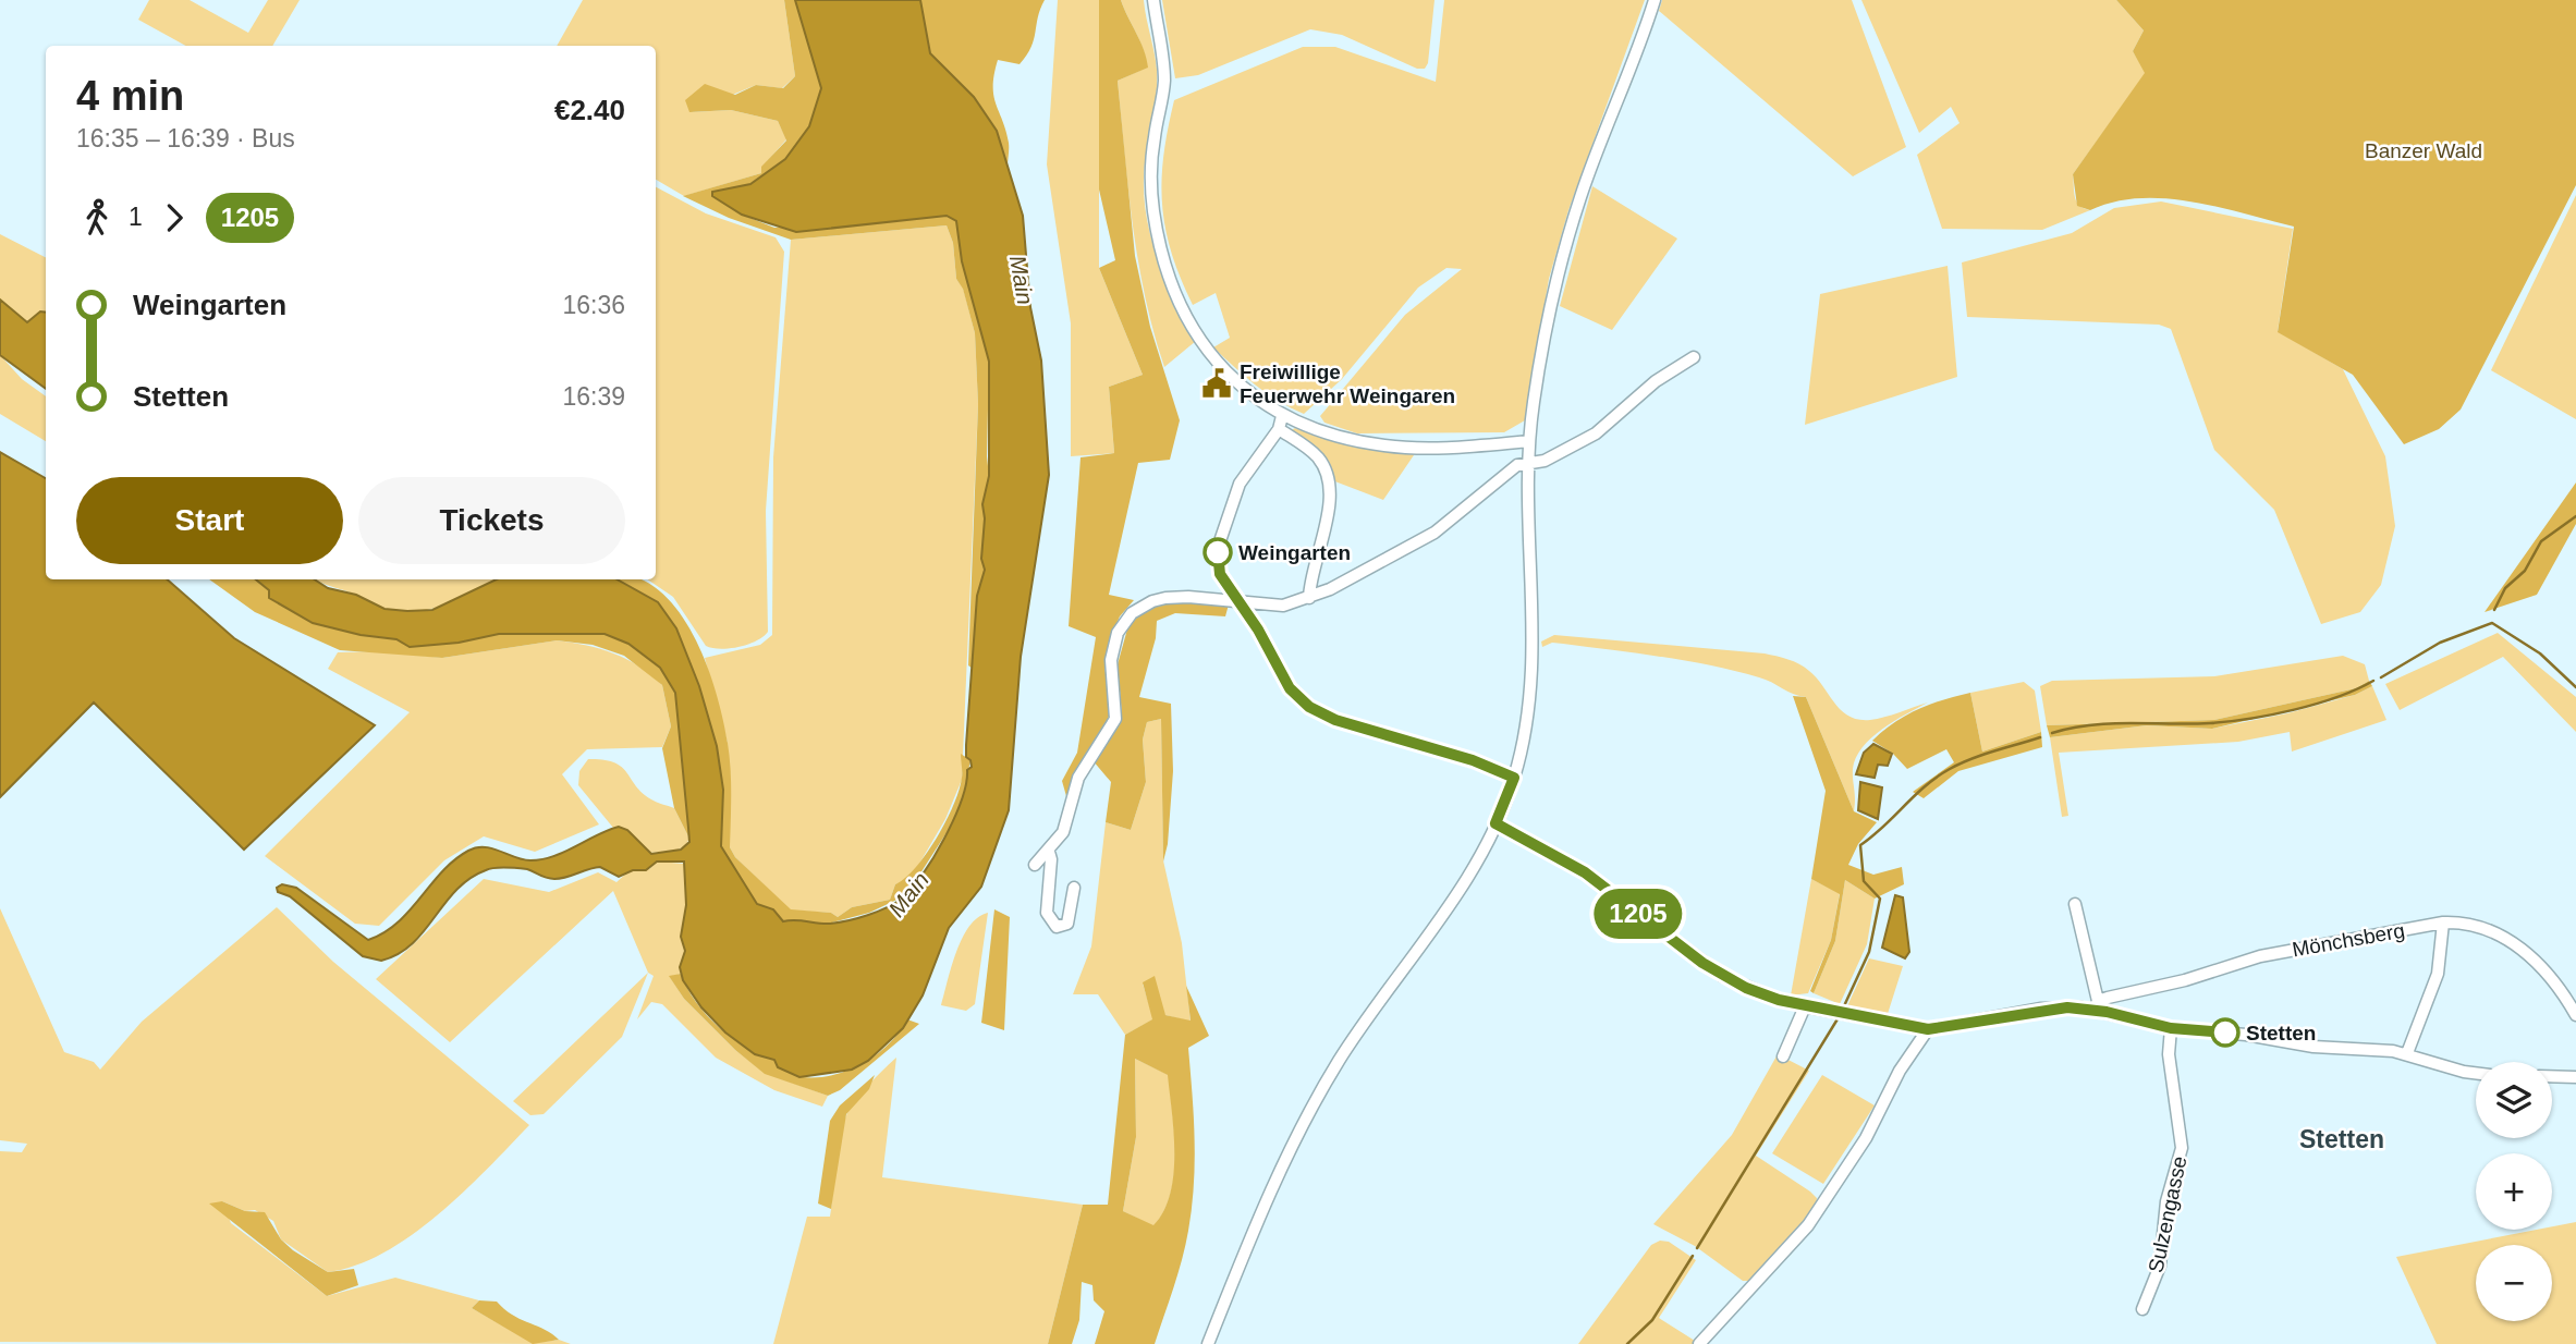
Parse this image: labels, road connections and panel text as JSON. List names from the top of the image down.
{
  "streets": {
    "street": ["Mönchsberg", "Sulzengasse"]
  },
  "districts": ["Stetten"],
  "water": ["Main"],
  "parks": ["Banzer Wald"],
  "places": {
    "public building": ["Freiwillige Feuerwehr Weingaren"],
    "other": ["Weingarten", "Stetten"]
  },
  "lines": ["bus line 1205"],
  "page": {
    "on_map": "1205",
    "heading": ["4 min", "16:35 – 16:39 · Bus", "€2.40"],
    "legs": ["1", "1205"],
    "list": [
      {
        "name": "Weingarten",
        "value": "16:36"
      },
      {
        "name": "Stetten",
        "value": "16:39"
      }
    ],
    "buttons": ["Start", "Tickets"],
    "map_buttons": ["+", "−"]
  }
}
